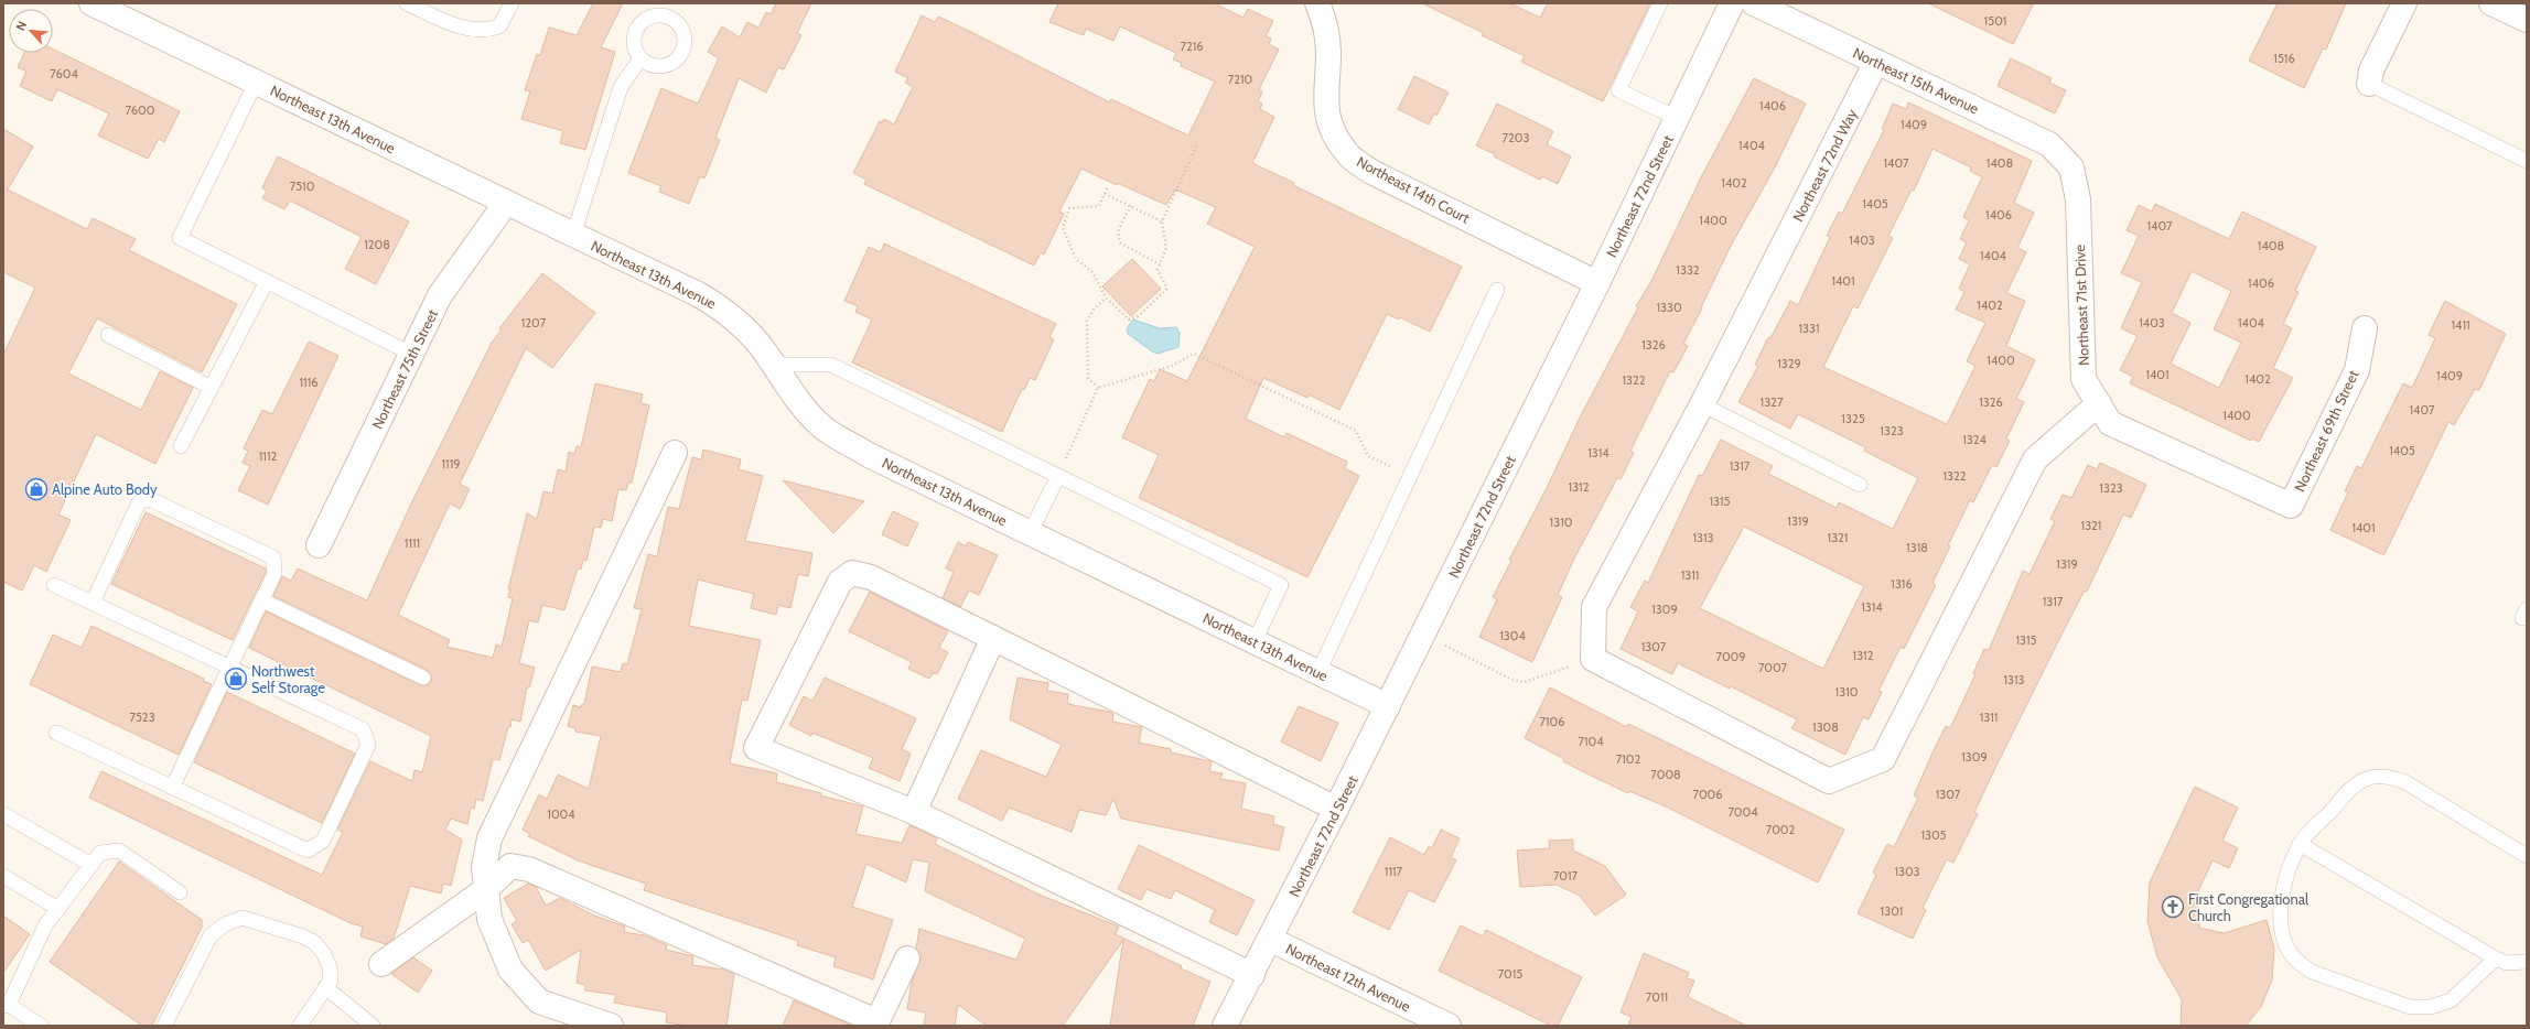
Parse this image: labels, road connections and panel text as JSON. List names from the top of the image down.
{
  "streets": {
    "street": [
      "Northeast 15th Avenue",
      "Northeast 13th Avenue",
      "Northeast 72nd Way",
      "Northeast 14th Court",
      "Northeast 72nd Street",
      "Northeast 71st Drive",
      "Northeast 75th Street",
      "Northeast 69th Street",
      "Northeast 12th Avenue"
    ]
  },
  "crossings": [
    ["Northeast 15th Avenue", "Northeast 72nd Way"],
    ["Northeast 15th Avenue", "Northeast 71st Drive"],
    ["Northeast 13th Avenue", "Northeast 72nd Street"],
    ["Northeast 13th Avenue", "Northeast 75th Street"],
    ["Northeast 14th Court", "Northeast 72nd Street"],
    ["Northeast 72nd Street", "Northeast 12th Avenue"],
    ["Northeast 71st Drive", "Northeast 69th Street"]
  ],
  "places": {
    "shop": ["Alpine Auto Body", "Northwest Self Storage"],
    "church": ["First Congregational Church"]
  },
  "house_numbers": [
    "1501",
    "7216",
    "1516",
    "7604",
    "7210",
    "1406",
    "7600",
    "1409",
    "7203",
    "1404",
    "1407",
    "1408",
    "1402",
    "7510",
    "1405",
    "1406",
    "1400",
    "1407",
    "1403",
    "1208",
    "1408",
    "1404",
    "1332",
    "1401",
    "1406",
    "1402",
    "1330",
    "1207",
    "1403",
    "1404",
    "1411",
    "1331",
    "1326",
    "1400",
    "1329",
    "1401",
    "1409",
    "1402",
    "1322",
    "1116",
    "1327",
    "1326",
    "1407",
    "1400",
    "1325",
    "1323",
    "1324",
    "1405",
    "1314",
    "1112",
    "1119",
    "1317",
    "1322",
    "1312",
    "1323",
    "1315",
    "1319",
    "1310",
    "1321",
    "1401",
    "1313",
    "1321",
    "1111",
    "1318",
    "1319",
    "1311",
    "1316",
    "1317",
    "1314",
    "1309",
    "1304",
    "1315",
    "1307",
    "1312",
    "7009",
    "7007",
    "1313",
    "1310",
    "7523",
    "1311",
    "7106",
    "1308",
    "7104",
    "1309",
    "7102",
    "7008",
    "7006",
    "1307",
    "7004",
    "1004",
    "7002",
    "1305",
    "1117",
    "1303",
    "7017",
    "1301",
    "7015",
    "7011"
  ],
  "north": "top left"
}
